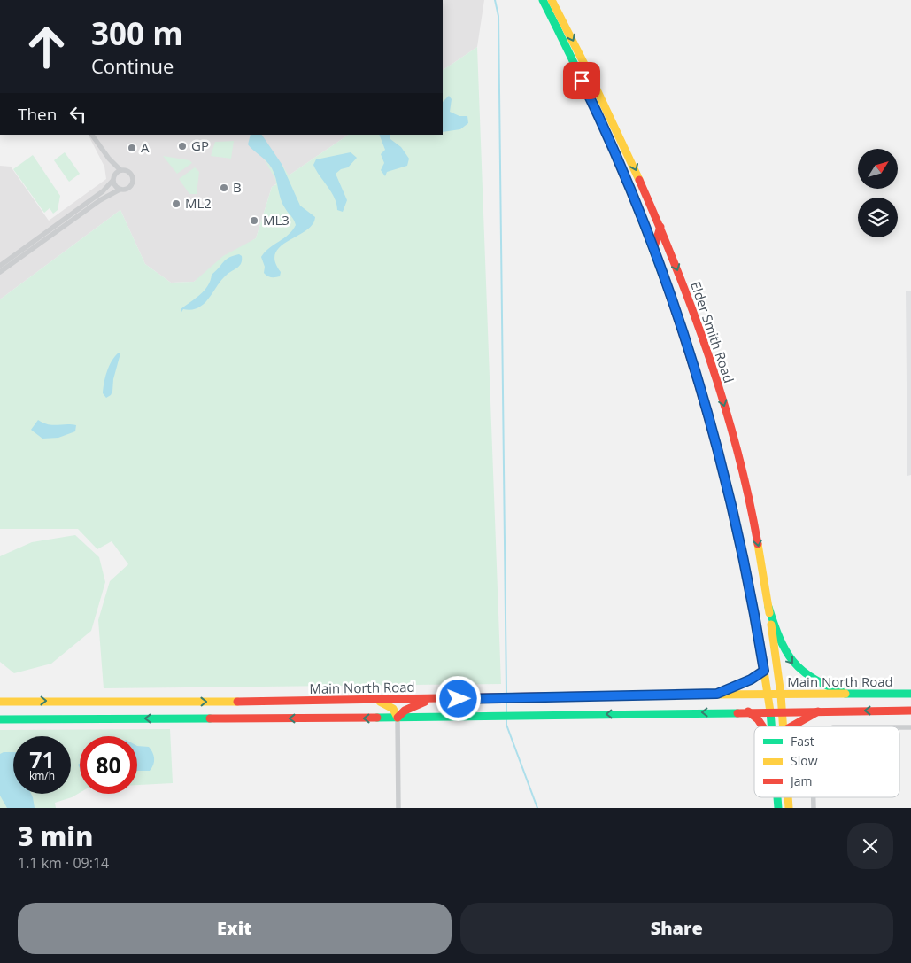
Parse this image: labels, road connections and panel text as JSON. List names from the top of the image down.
{
  "streets": {
    "main road": ["Elder Smith Road", "Main North Road"]
  },
  "crossings": [
    ["Elder Smith Road", "Main North Road"]
  ],
  "places": [
    "GP",
    "A",
    "B",
    "ML2",
    "ML3"
  ],
  "legend": ["Fast", "Slow", "Jam"],
  "north": "top right",
  "page": {
    "turn": ["300 m", "Continue"],
    "then": "Then",
    "speed": "71 km/h",
    "limit": "80",
    "heading": ["3 min", "1.1 km · 09:14"],
    "buttons": ["Exit", "Share"]
  }
}
